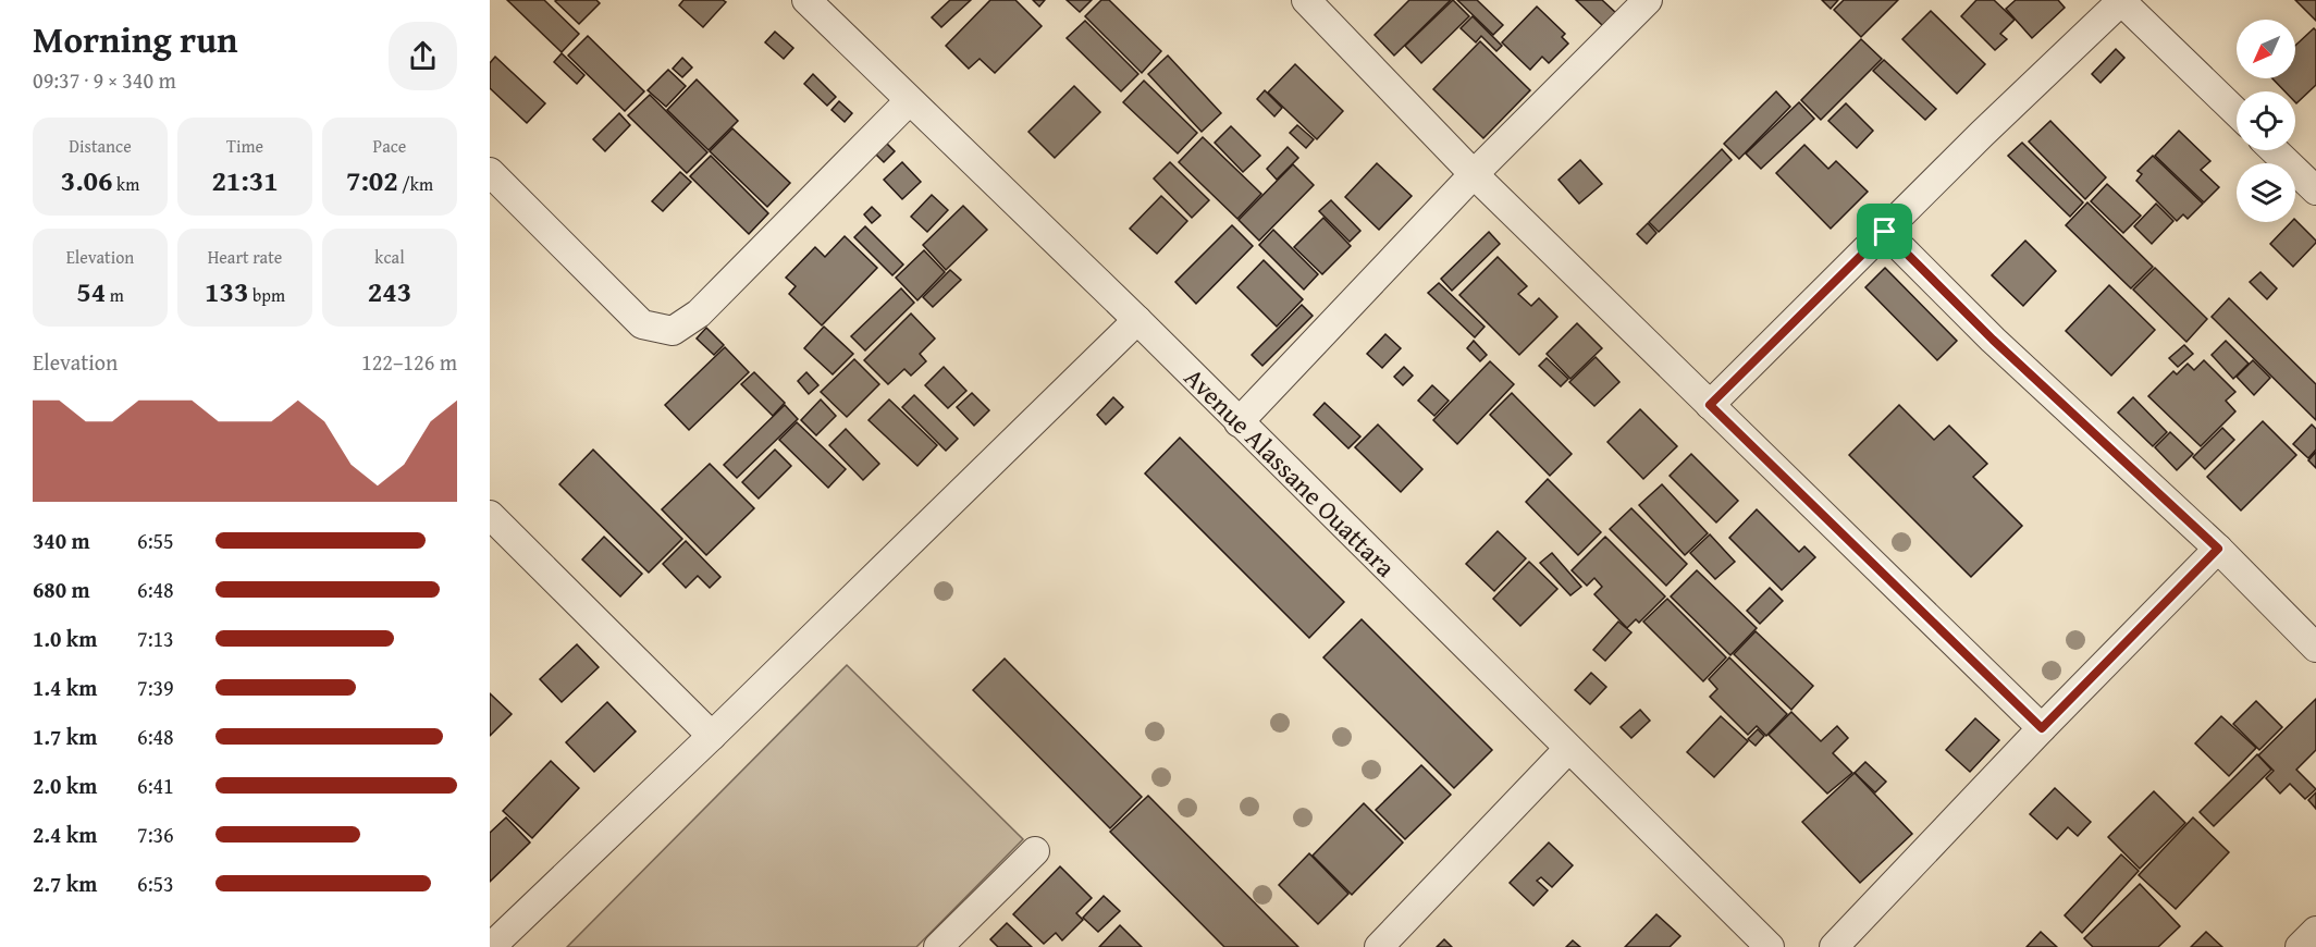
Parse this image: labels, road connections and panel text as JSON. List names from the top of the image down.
{
  "streets": {
    "street": ["Avenue Alassane Ouattara"]
  },
  "north": "bottom left",
  "page": {
    "heading": ["Morning run", "09:37 · 9 × 340 m"],
    "stats": [
      ["Distance", "3.06 km"],
      ["Time", "21:31"],
      ["Pace", "7:02 /km"],
      ["Elevation", "54 m"],
      ["Heart rate", "133 bpm"],
      ["kcal", "243"]
    ],
    "chart": ["Elevation", "122–126 m"],
    "list": [
      {
        "name": "340 m",
        "note": "6:55"
      },
      {
        "name": "680 m",
        "note": "6:48"
      },
      {
        "name": "1.0 km",
        "note": "7:13"
      },
      {
        "name": "1.4 km",
        "note": "7:39"
      },
      {
        "name": "1.7 km",
        "note": "6:48"
      },
      {
        "name": "2.0 km",
        "note": "6:41"
      },
      {
        "name": "2.4 km",
        "note": "7:36"
      },
      {
        "name": "2.7 km",
        "note": "6:53"
      }
    ]
  }
}
